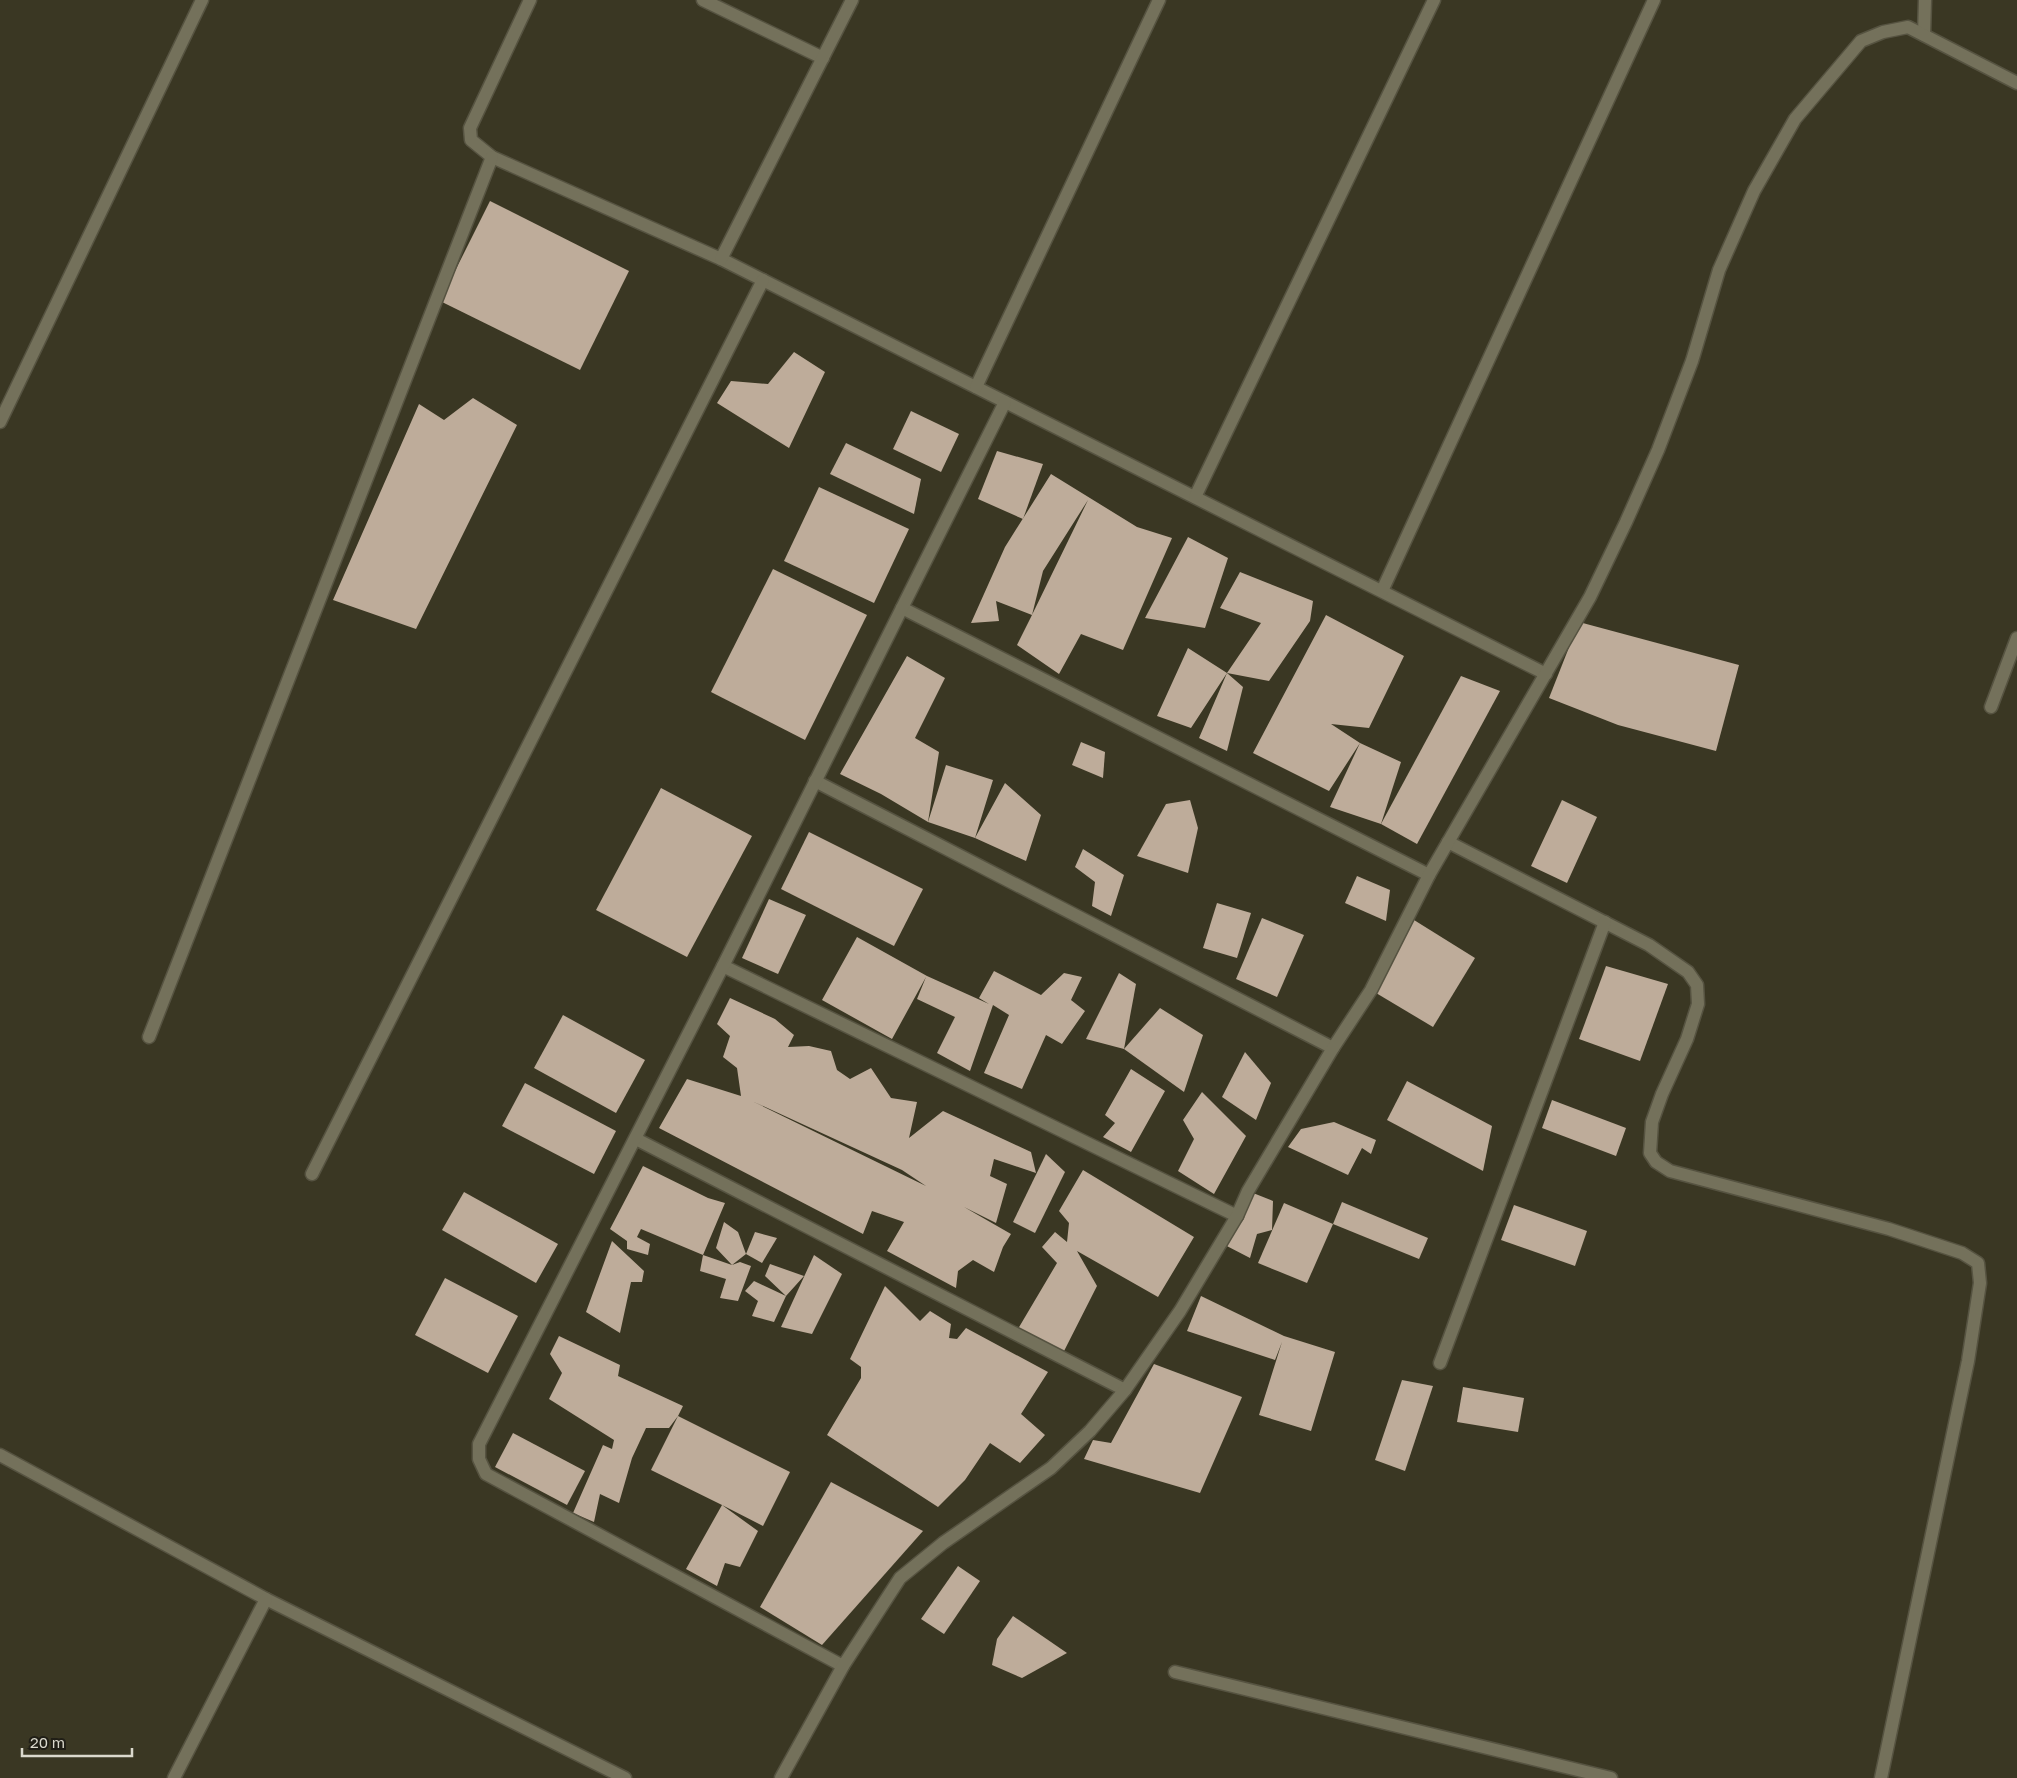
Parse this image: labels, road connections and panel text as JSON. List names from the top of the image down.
{
  "scale_bar": "20 m"
}
